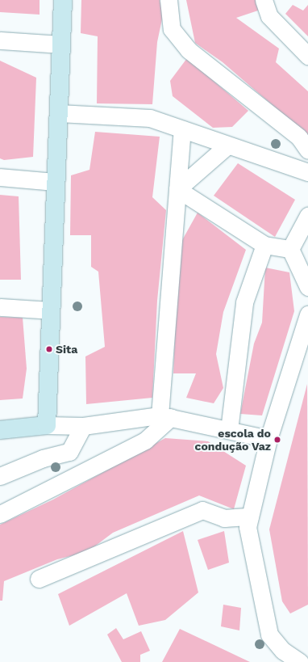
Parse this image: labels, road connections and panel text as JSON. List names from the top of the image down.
{
  "places": ["Sita", "escola do condução Vaz"]
}
